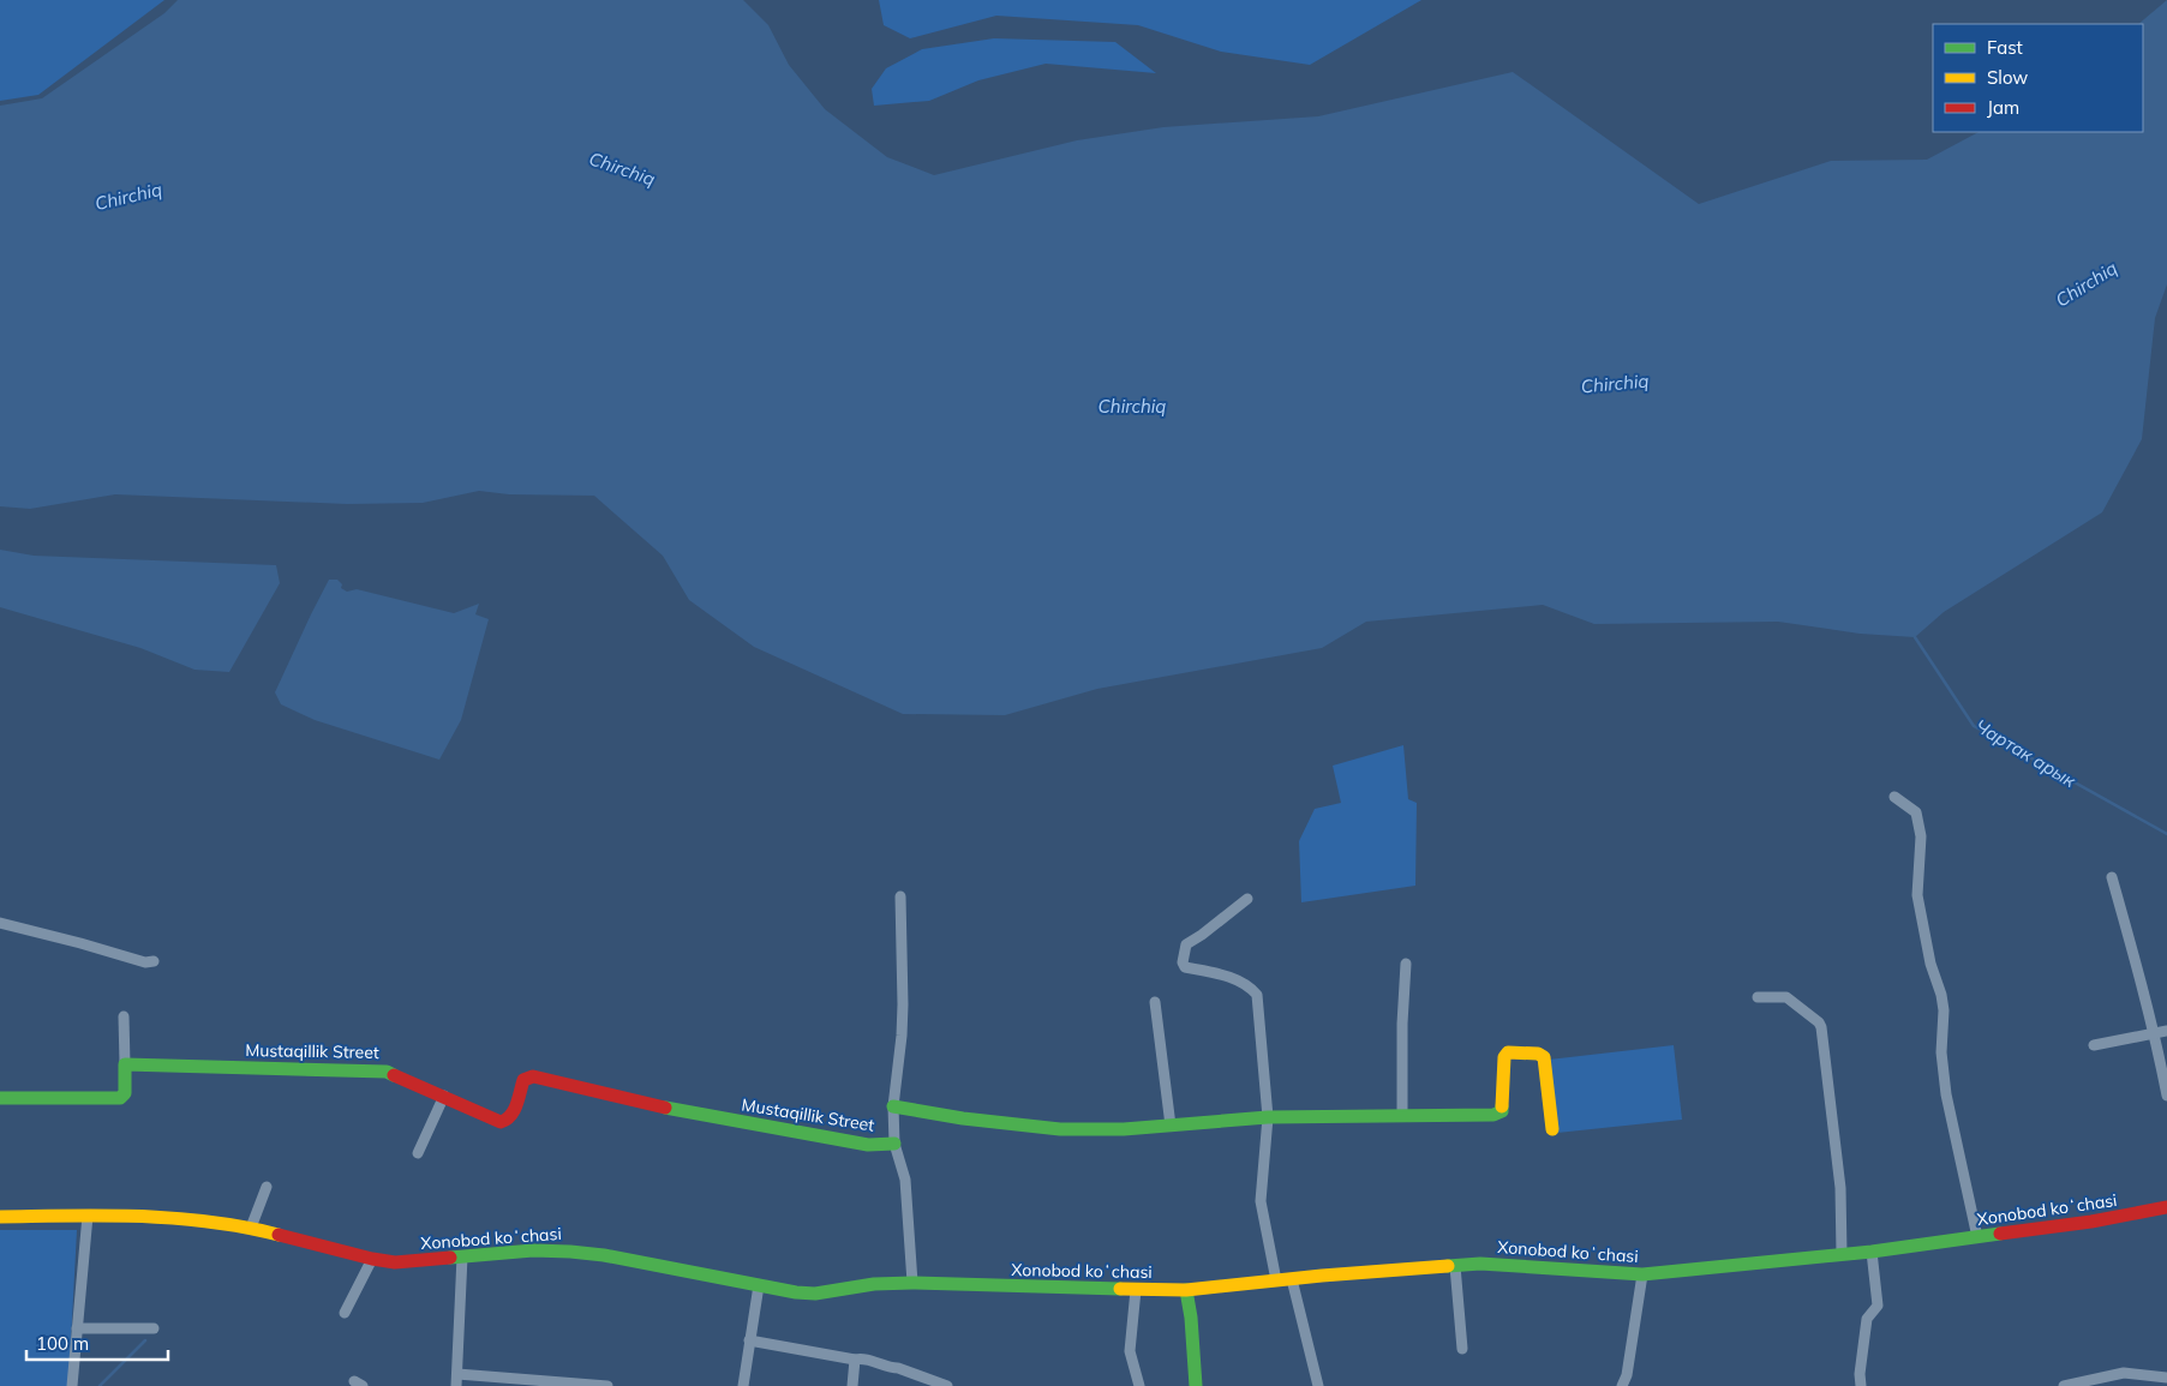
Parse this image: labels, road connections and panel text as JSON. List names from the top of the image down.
{
  "streets": {
    "main road": ["Mustaqillik Street", "Xonobod koʻchasi"]
  },
  "water": ["Chirchiq", "Чартак арык"],
  "legend": ["Fast", "Slow", "Jam"],
  "scale_bar": "100 m"
}
